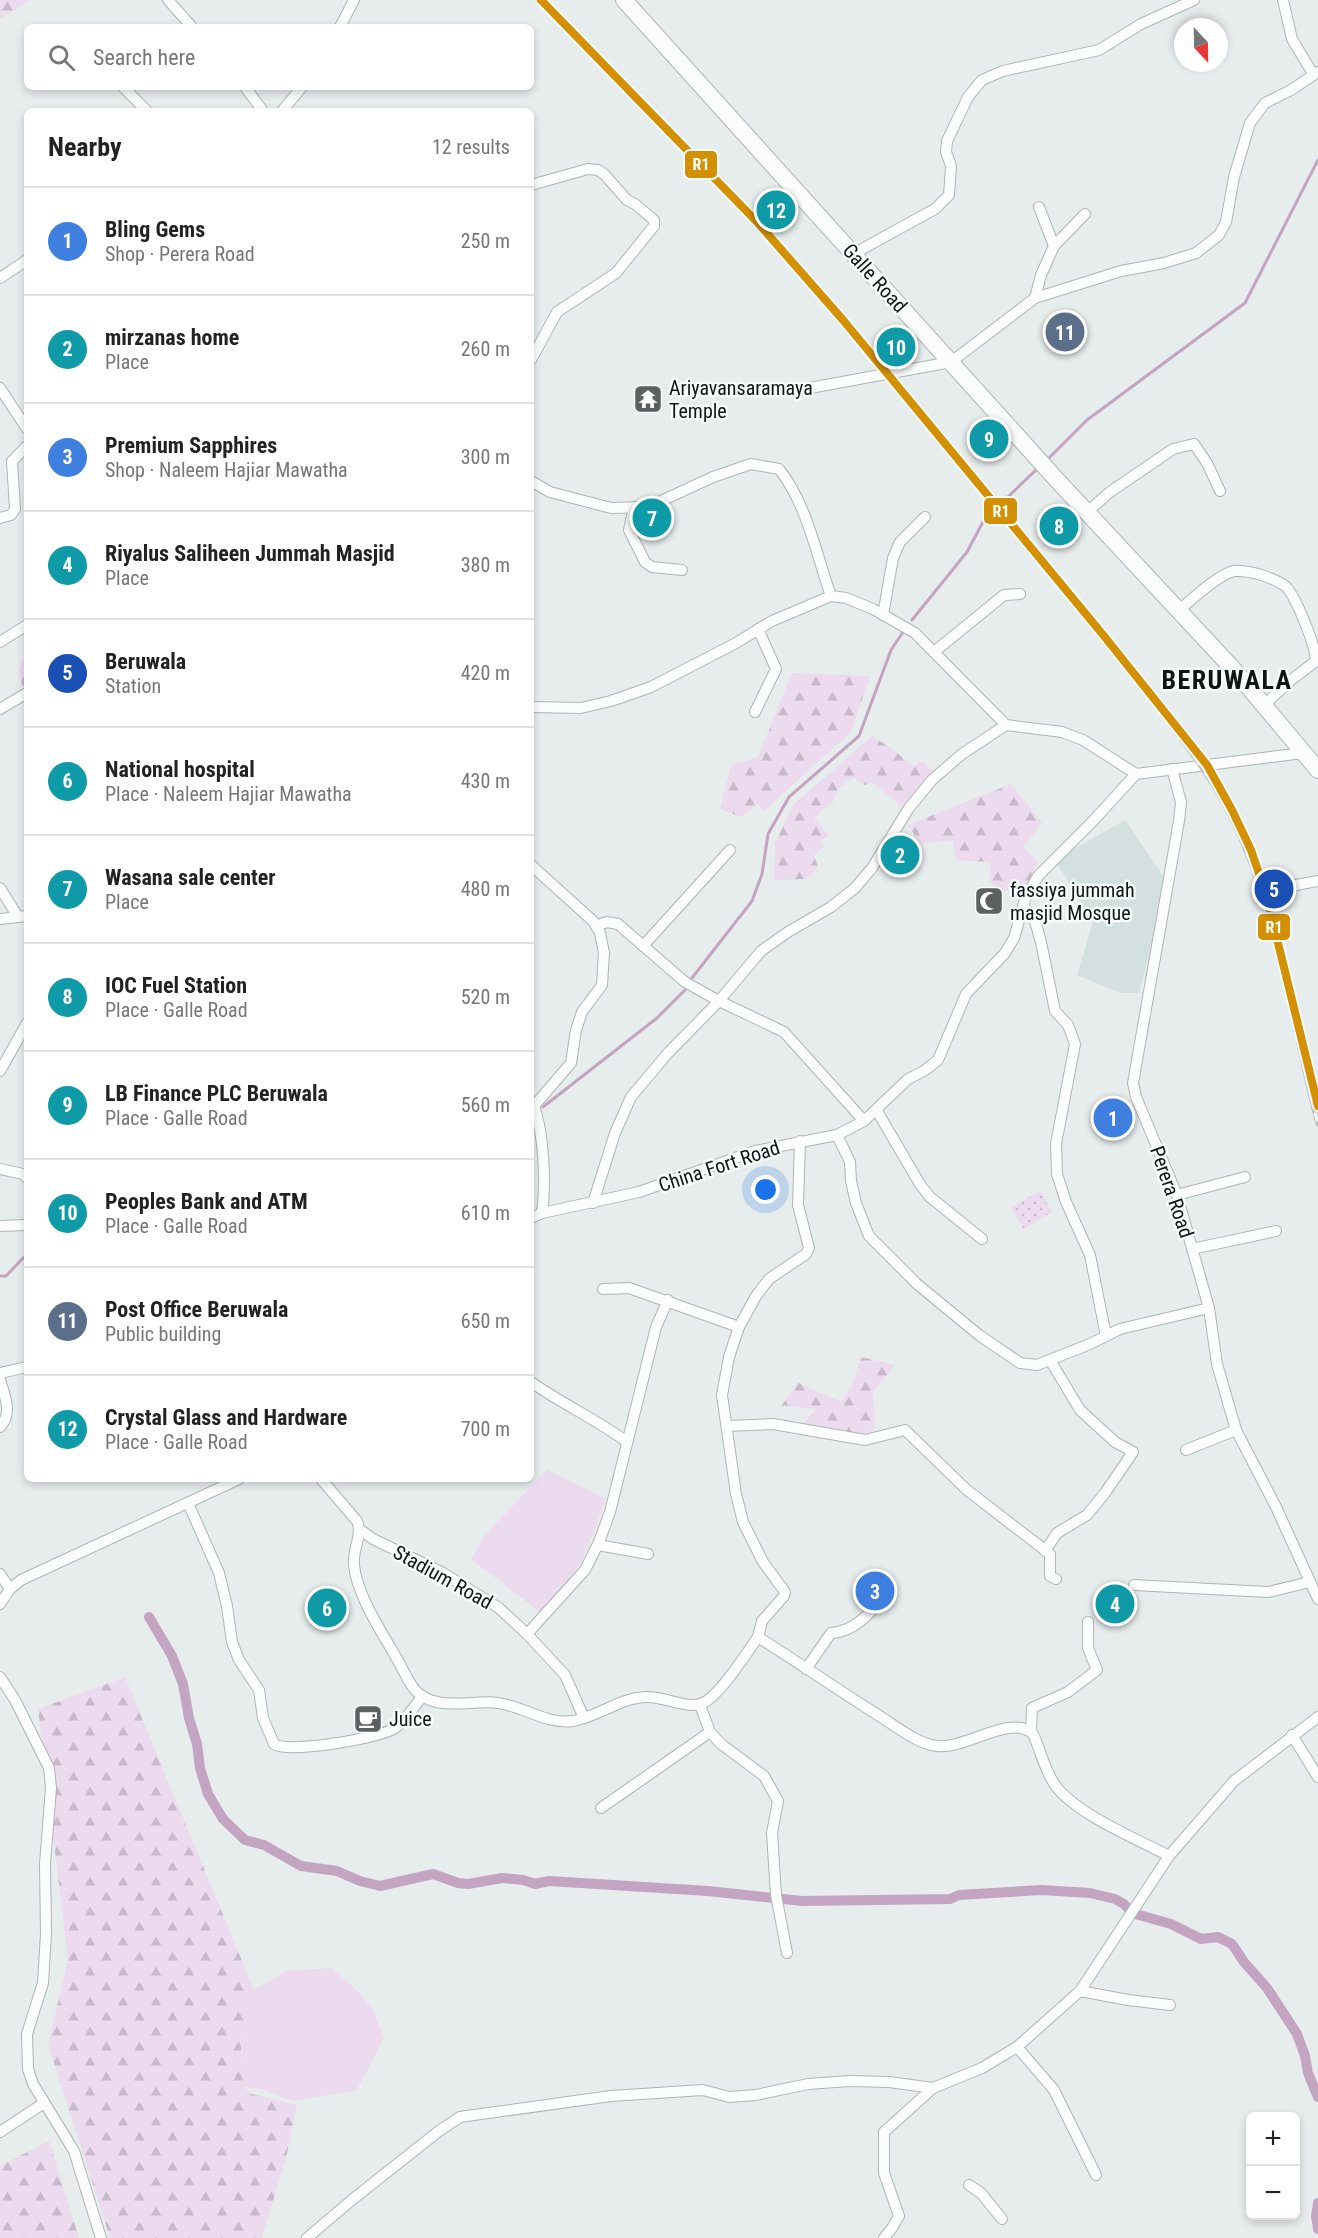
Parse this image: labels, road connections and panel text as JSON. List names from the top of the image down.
{
  "streets": {
    "highway": ["Galle Road"],
    "street": ["China Fort Road", "Perera Road", "Stadium Road"]
  },
  "districts": ["BERUWALA"],
  "places": {
    "temple": ["Ariyavansaramaya Temple"],
    "mosque": ["fassiya jummah masjid Mosque"],
    "cafe": ["Juice"]
  },
  "lines": ["transit line R1"],
  "north": "bottom",
  "page": {
    "search": "Search here",
    "heading": ["Nearby", "12 results"],
    "list": [
      {
        "mark": "1",
        "name": "Bling Gems",
        "note": "Shop · Perera Road",
        "value": "250 m"
      },
      {
        "mark": "2",
        "name": "mirzanas home",
        "note": "Place",
        "value": "260 m"
      },
      {
        "mark": "3",
        "name": "Premium Sapphires",
        "note": "Shop · Naleem Hajiar Mawatha",
        "value": "300 m"
      },
      {
        "mark": "4",
        "name": "Riyalus Saliheen Jummah Masjid",
        "note": "Place",
        "value": "380 m"
      },
      {
        "mark": "5",
        "name": "Beruwala",
        "note": "Station",
        "value": "420 m"
      },
      {
        "mark": "6",
        "name": "National hospital",
        "note": "Place · Naleem Hajiar Mawatha",
        "value": "430 m"
      },
      {
        "mark": "7",
        "name": "Wasana sale center",
        "note": "Place",
        "value": "480 m"
      },
      {
        "mark": "8",
        "name": "IOC Fuel Station",
        "note": "Place · Galle Road",
        "value": "520 m"
      },
      {
        "mark": "9",
        "name": "LB Finance PLC Beruwala",
        "note": "Place · Galle Road",
        "value": "560 m"
      },
      {
        "mark": "10",
        "name": "Peoples Bank and ATM",
        "note": "Place · Galle Road",
        "value": "610 m"
      },
      {
        "mark": "11",
        "name": "Post Office Beruwala",
        "note": "Public building",
        "value": "650 m"
      },
      {
        "mark": "12",
        "name": "Crystal Glass and Hardware",
        "note": "Place · Galle Road",
        "value": "700 m"
      }
    ],
    "pins": [
      "12",
      "11",
      "10",
      "9",
      "7",
      "8",
      "2",
      "5",
      "1",
      "3",
      "4",
      "6"
    ],
    "map_buttons": ["+", "−"]
  }
}
